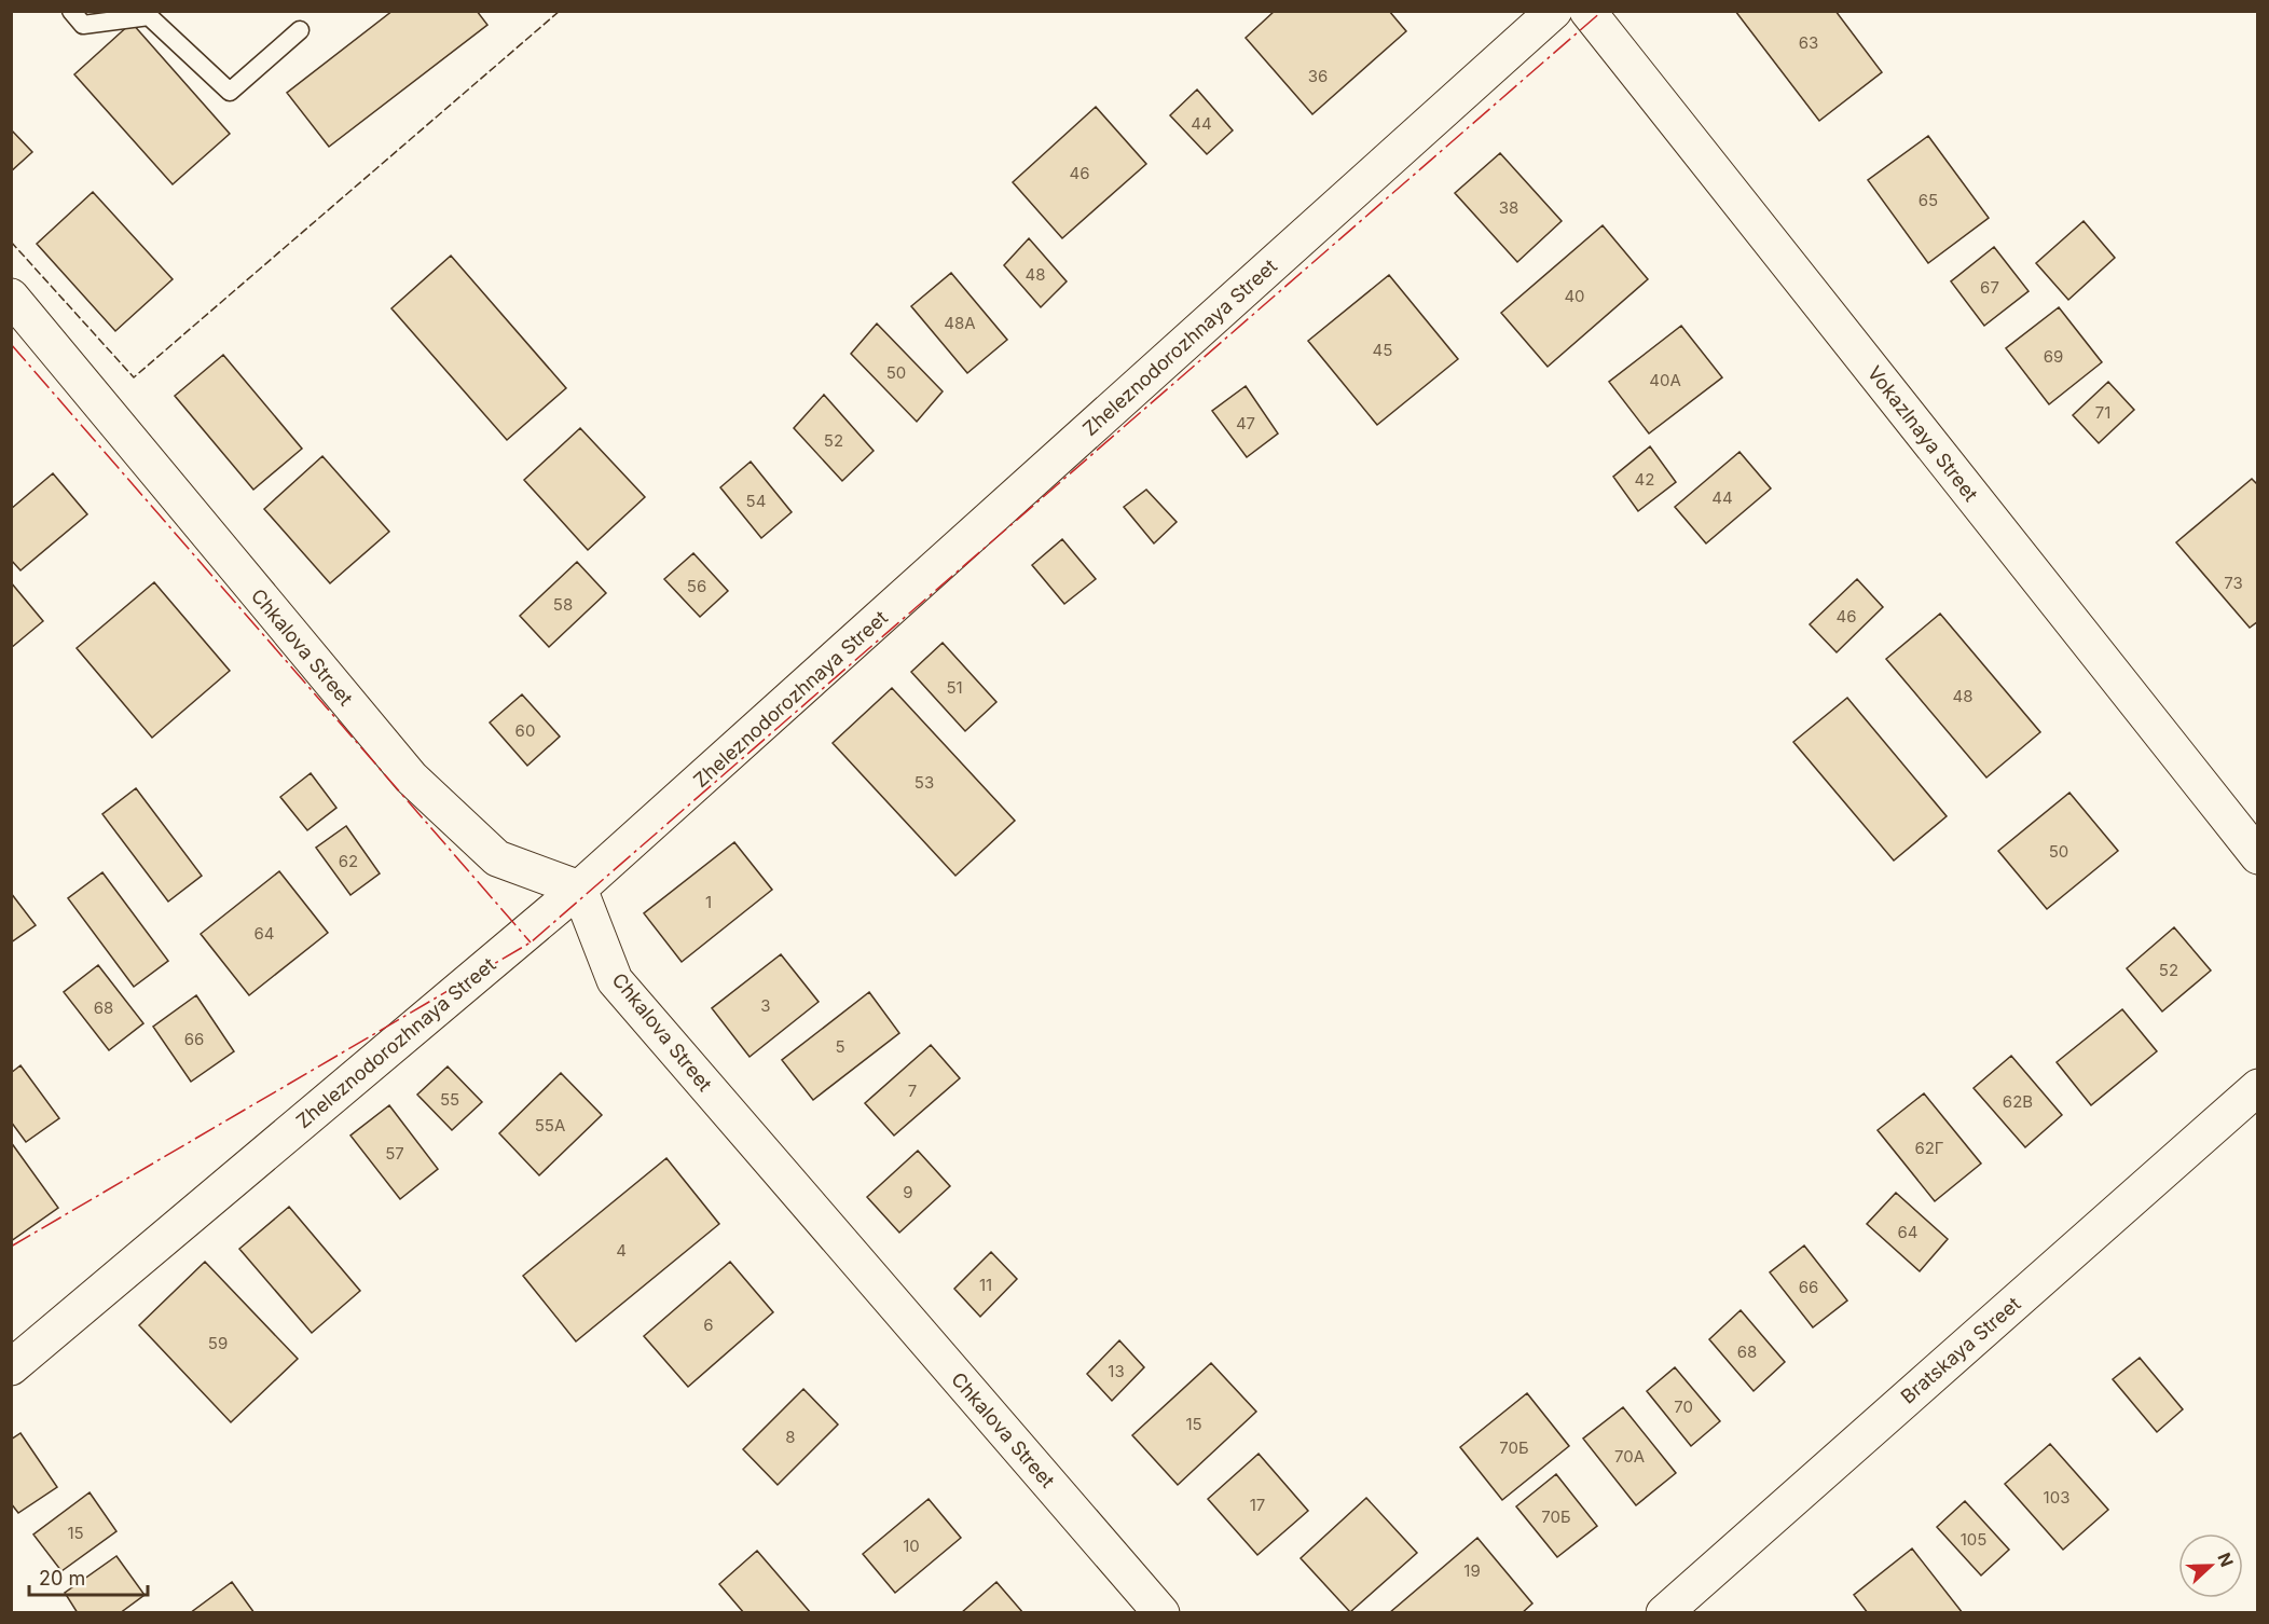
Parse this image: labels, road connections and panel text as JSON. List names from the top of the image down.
{
  "streets": {
    "street": [
      "Zheleznodorozhnaya Street",
      "Vokazlnaya Street",
      "Chkalova Street",
      "Bratskaya Street"
    ]
  },
  "crossings": [
    ["Zheleznodorozhnaya Street", "Chkalova Street"]
  ],
  "house_numbers": [
    "63",
    "36",
    "44",
    "46",
    "65",
    "38",
    "48",
    "67",
    "40",
    "48А",
    "45",
    "69",
    "50",
    "40А",
    "71",
    "47",
    "52",
    "42",
    "44",
    "54",
    "73",
    "56",
    "58",
    "46",
    "51",
    "48",
    "60",
    "53",
    "50",
    "62",
    "1",
    "64",
    "52",
    "3",
    "68",
    "66",
    "5",
    "7",
    "55",
    "62В",
    "55А",
    "62Г",
    "57",
    "9",
    "64",
    "4",
    "11",
    "66",
    "6",
    "59",
    "68",
    "13",
    "70",
    "15",
    "8",
    "70Б",
    "70А",
    "103",
    "17",
    "70Б",
    "15",
    "105",
    "10",
    "19"
  ],
  "scale_bar": "20 m",
  "north": "right"
}
